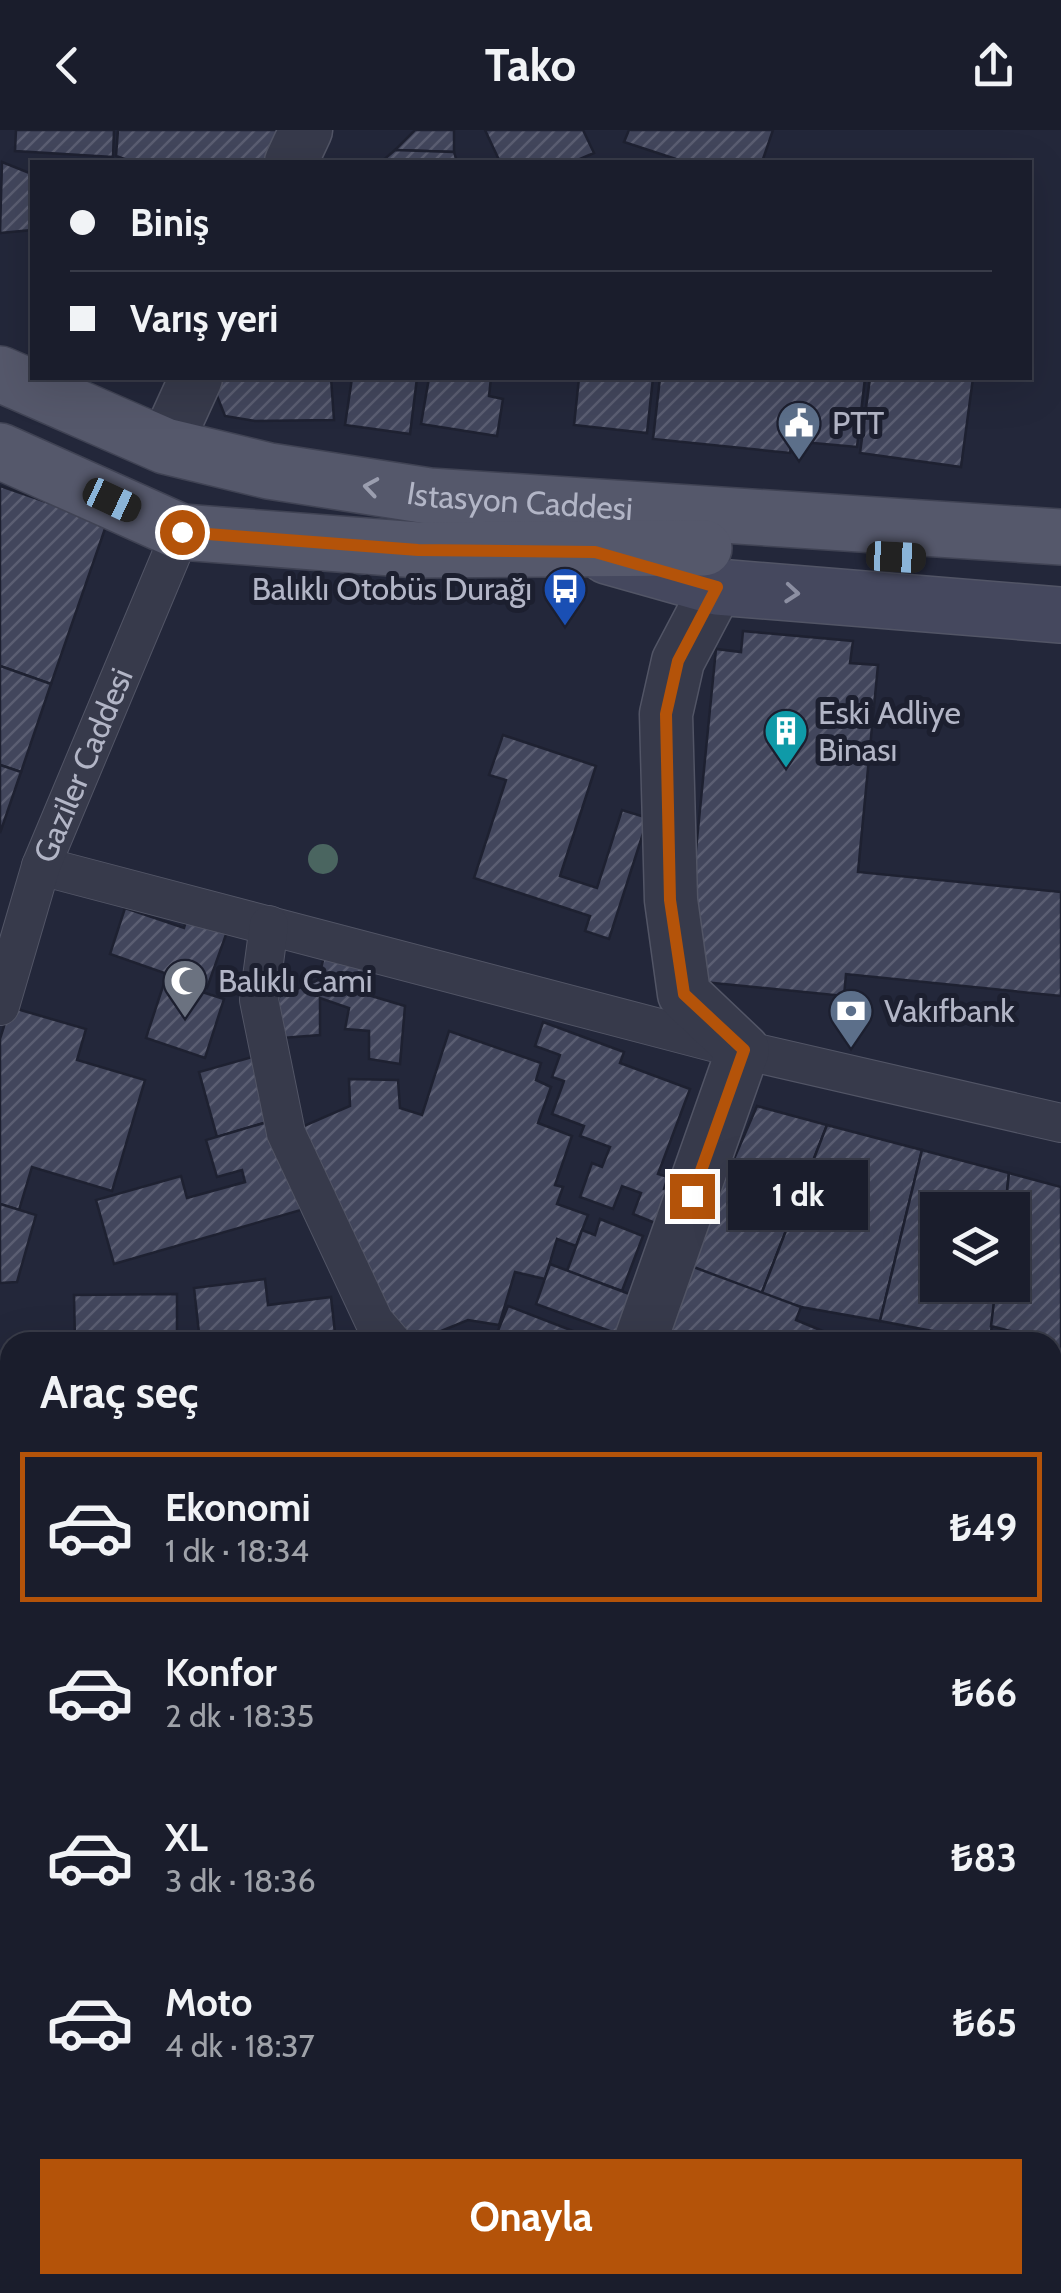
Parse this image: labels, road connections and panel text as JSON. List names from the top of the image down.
{
  "streets": {
    "main road": ["Istasyon Caddesi"],
    "street": ["Gaziler Caddesi"]
  },
  "places": {
    "public building": ["PTT"],
    "bus stop": ["Balıklı Otobüs Durağı"],
    "building": ["Eski Adliye Binası"],
    "mosque": ["Balıklı Cami"],
    "bank": ["Vakıfbank"]
  },
  "page": {
    "header": "Tako",
    "banner": ["Biniş", "Varış yeri"],
    "bubble": "1 dk",
    "heading": "Araç seç",
    "list": [
      {
        "name": "Ekonomi",
        "note": "1 dk · 18:34",
        "value": "₺49"
      },
      {
        "name": "Konfor",
        "note": "2 dk · 18:35",
        "value": "₺66"
      },
      {
        "name": "XL",
        "note": "3 dk · 18:36",
        "value": "₺83"
      },
      {
        "name": "Moto",
        "note": "4 dk · 18:37",
        "value": "₺65"
      }
    ],
    "buttons": "Onayla"
  }
}
